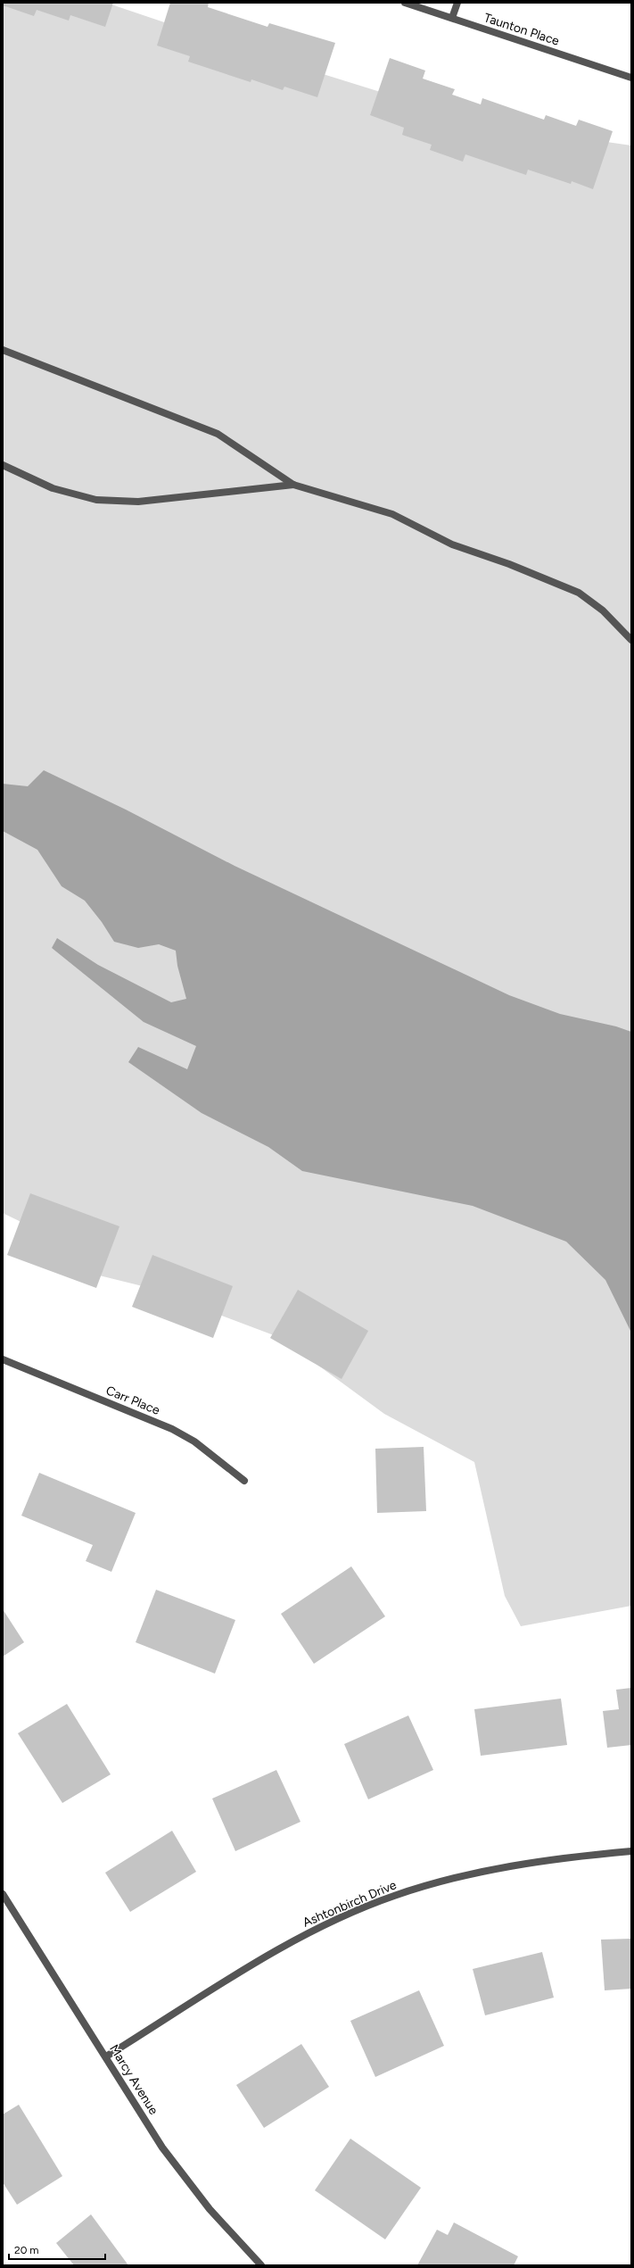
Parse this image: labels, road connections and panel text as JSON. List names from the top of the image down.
{
  "streets": {
    "street": [
      "Taunton Place",
      "Carr Place",
      "Ashtonbirch Drive",
      "Marcy Avenue"
    ]
  },
  "crossings": [
    ["Ashtonbirch Drive", "Marcy Avenue"]
  ],
  "scale_bar": "20 m"
}
